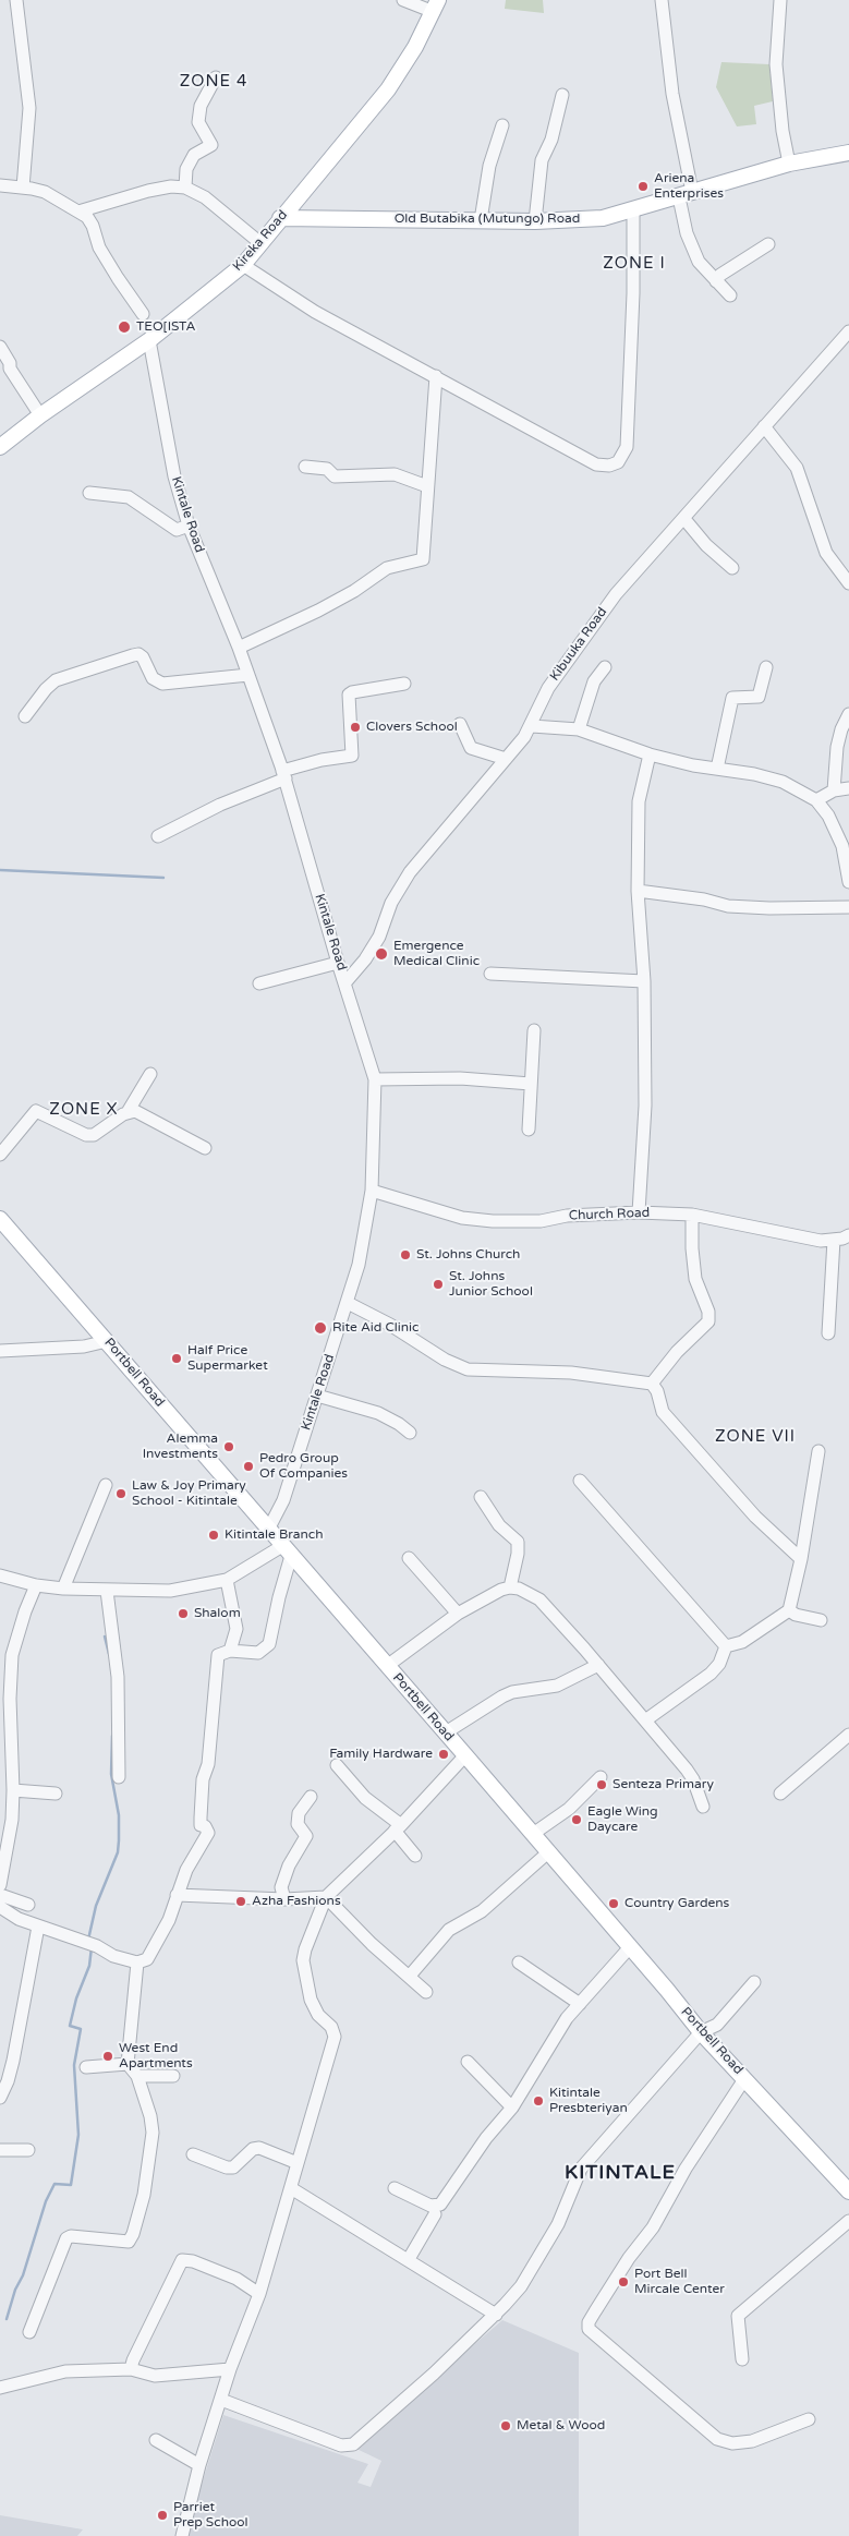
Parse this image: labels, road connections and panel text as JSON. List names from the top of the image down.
{
  "streets": {
    "main road": ["Old Butabika (Mutungo) Road", "Kireka Road", "Portbell Road"],
    "street": ["Kintale Road", "Kibuuka Road", "Church Road"]
  },
  "crossings": [
    ["Old Butabika (Mutungo) Road", "Kireka Road"],
    ["Kireka Road", "Kintale Road"],
    ["Kintale Road", "Kibuuka Road"],
    ["Kintale Road", "Church Road"],
    ["Kintale Road", "Portbell Road"]
  ],
  "districts": [
    "ZONE 4",
    "ZONE I",
    "ZONE X",
    "ZONE VII",
    "KITINTALE"
  ],
  "places": [
    "Ariena Enterprises",
    "TEO[ISTA",
    "Clovers School",
    "Emergence Medical Clinic",
    "St. Johns Church",
    "St. Johns Junior School",
    "Rite Aid Clinic",
    "Half Price Supermarket",
    "Alemma Investments",
    "Pedro Group Of Companies",
    "Law & Joy Primary School - Kitintale",
    "Kitintale Branch",
    "Shalom",
    "Family Hardware",
    "Senteza Primary",
    "Eagle Wing Daycare",
    "Azha Fashions",
    "Country Gardens",
    "West End Apartments",
    "Kitintale Presbteriyan",
    "Port Bell Mircale Center",
    "Metal & Wood",
    "Parriet Prep School"
  ]
}
